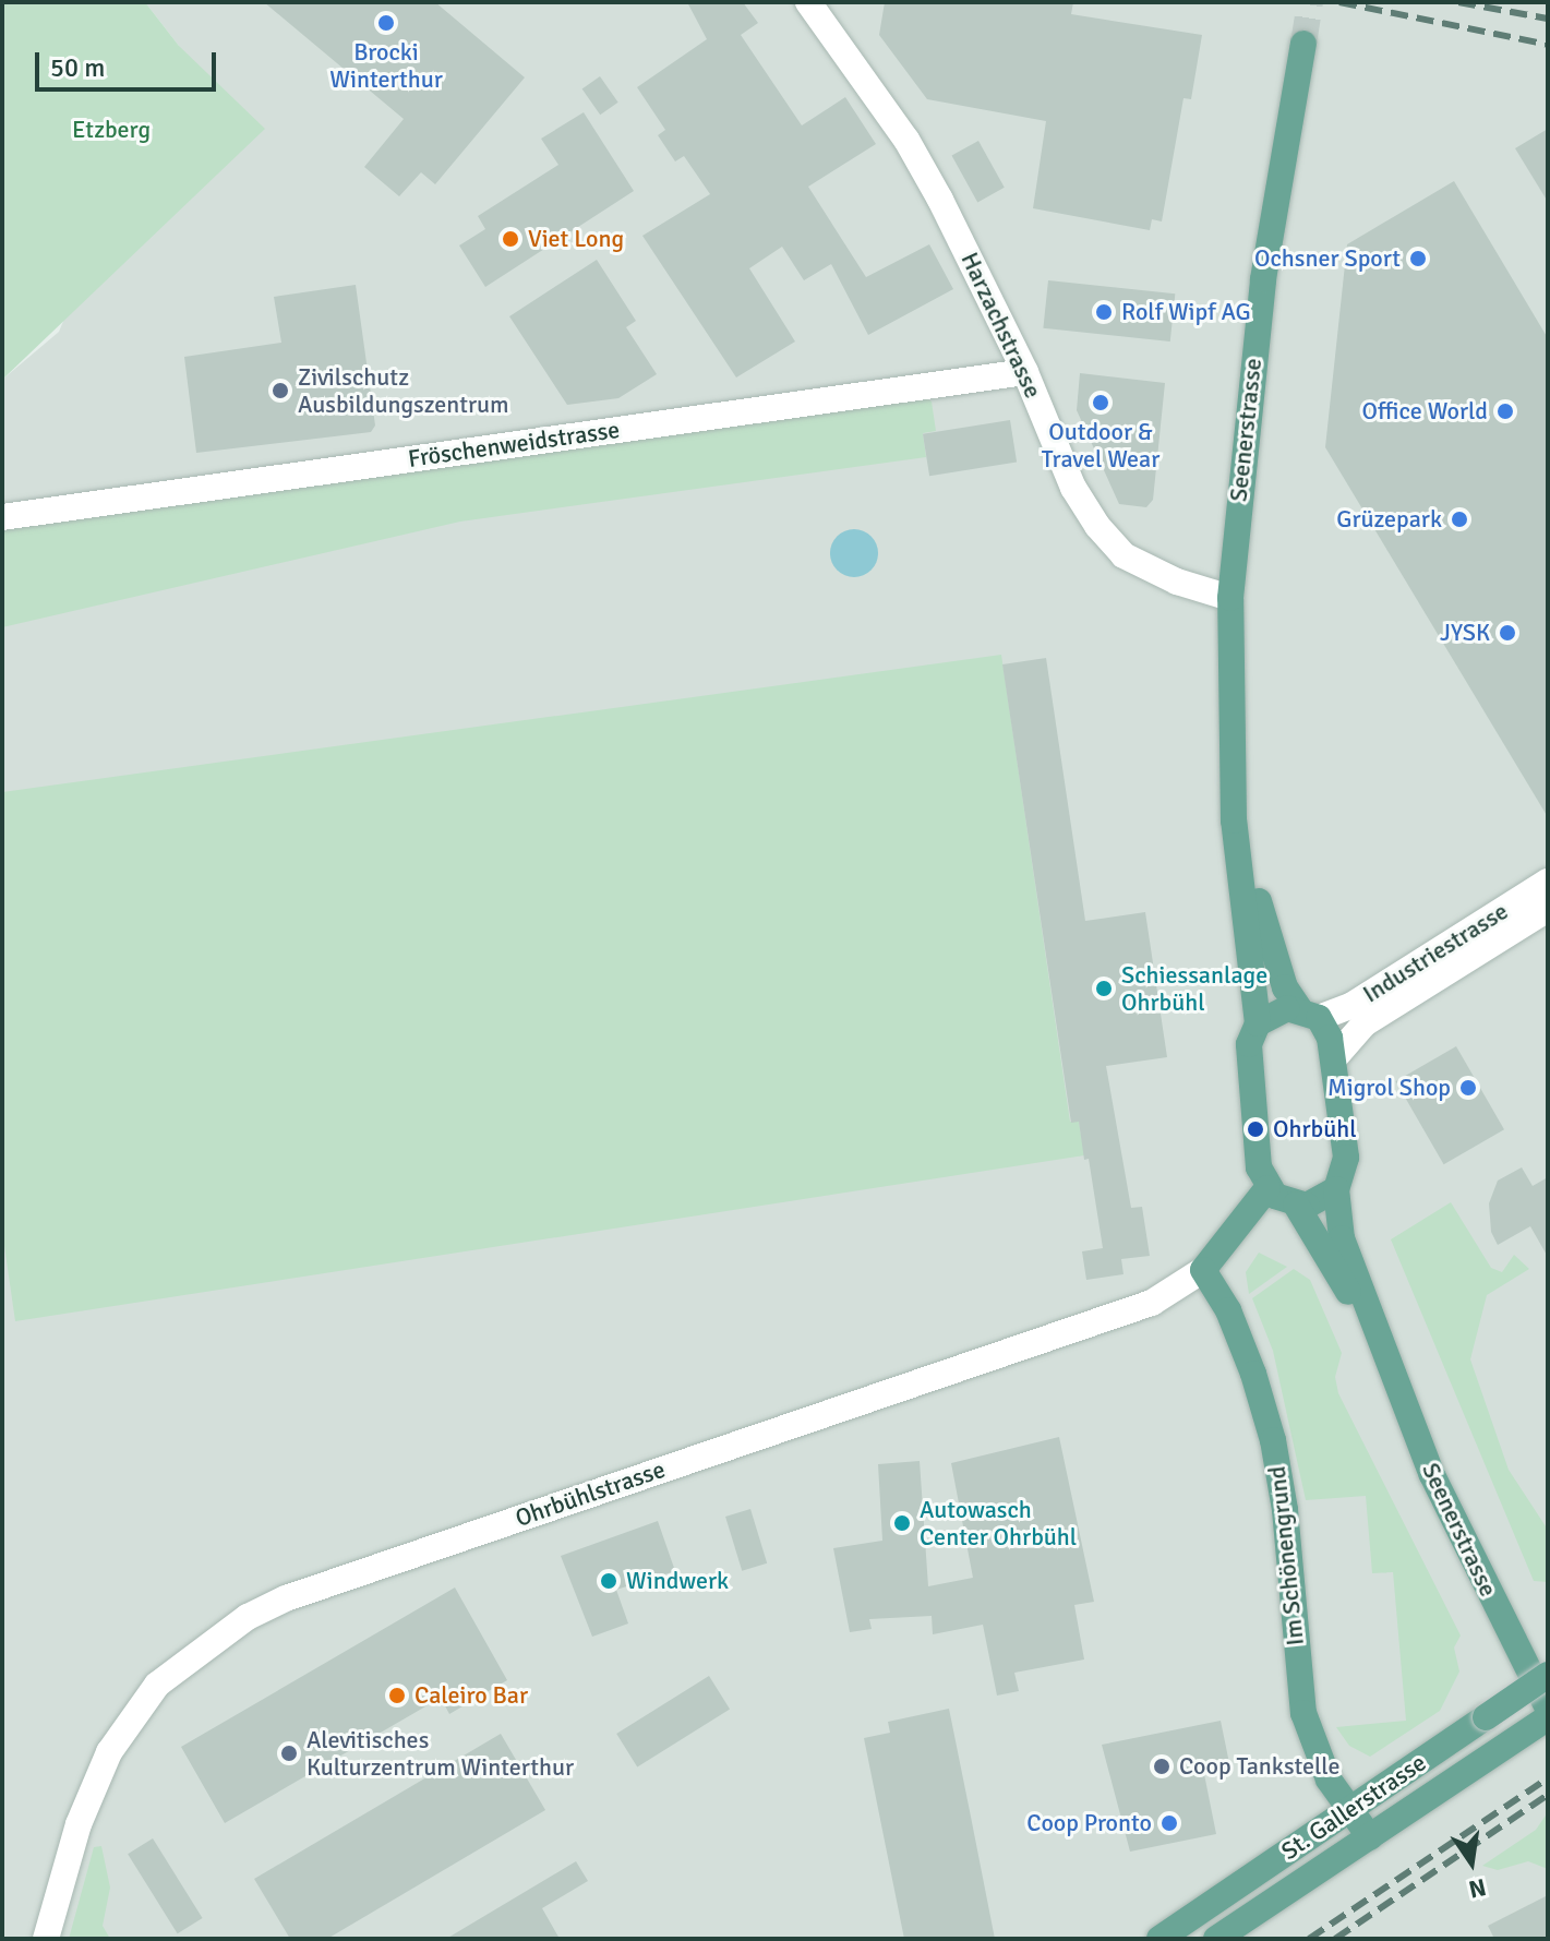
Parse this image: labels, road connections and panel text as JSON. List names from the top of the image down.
{
  "streets": {
    "main road": [
      "Seenerstrasse",
      "Ohrbühlstrasse",
      "Im Schönengrund",
      "St. Gallerstrasse"
    ],
    "street": ["Harzachstrasse", "Fröschenweidstrasse", "Industriestrasse"]
  },
  "crossings": [
    ["Harzachstrasse", "Seenerstrasse"],
    ["Harzachstrasse", "Fröschenweidstrasse"],
    ["Seenerstrasse", "Industriestrasse"],
    ["Seenerstrasse", "Ohrbühlstrasse"],
    ["Ohrbühlstrasse", "Im Schönengrund"],
    ["Im Schönengrund", "St. Gallerstrasse"]
  ],
  "parks": ["Etzberg"],
  "places": [
    "Brocki Winterthur",
    "Viet Long",
    "Ochsner Sport",
    "Rolf Wipf AG",
    "Zivilschutz Ausbildungszentrum",
    "Outdoor & Travel Wear",
    "Office World",
    "Grüzepark",
    "JYSK",
    "Schiessanlage Ohrbühl",
    "Migrol Shop",
    "Ohrbühl",
    "Autowasch Center Ohrbühl",
    "Windwerk",
    "Caleiro Bar",
    "Alevitisches Kulturzentrum Winterthur",
    "Coop Tankstelle",
    "Coop Pronto"
  ],
  "scale_bar": "50 m",
  "north": "bottom"
}
